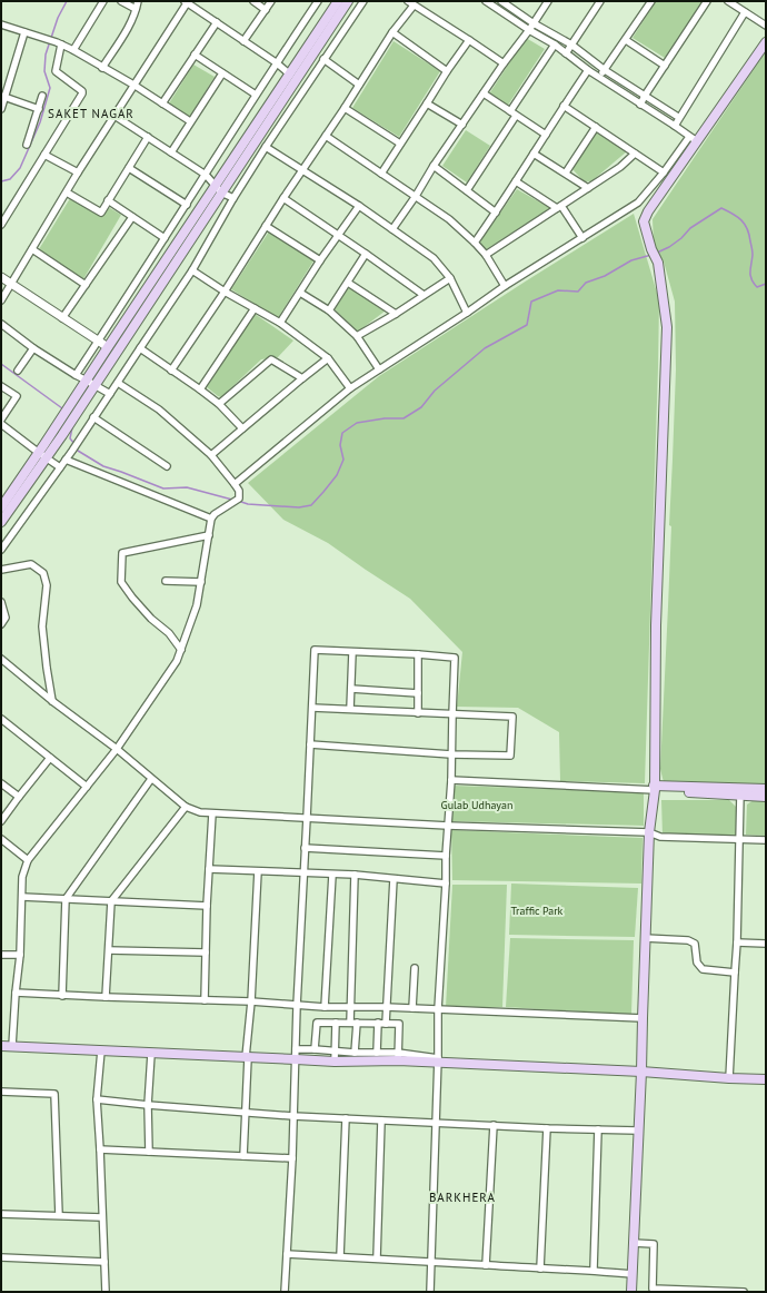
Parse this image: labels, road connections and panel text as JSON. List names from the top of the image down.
{
  "districts": ["SAKET NAGAR", "BARKHERA"],
  "parks": ["Gulab Udhayan", "Traffic Park"]
}
